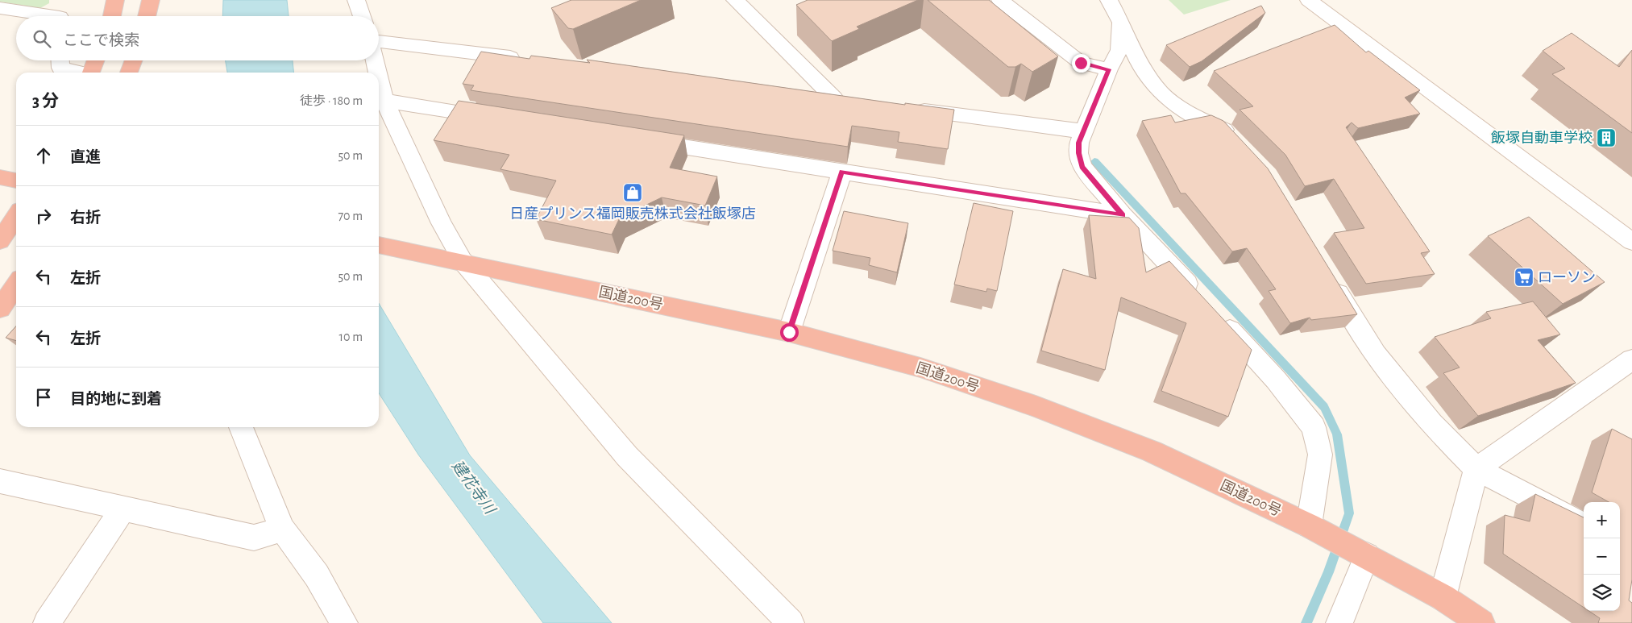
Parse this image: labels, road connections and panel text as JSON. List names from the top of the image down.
{
  "streets": {
    "highway": ["国道200号"]
  },
  "water": ["建花寺川"],
  "places": {
    "building": ["飯塚自動車学校"],
    "shop": ["日産プリンス福岡販売株式会社飯塚店"],
    "supermarket": ["ローソン"]
  },
  "page": {
    "search": "ここで検索",
    "heading": ["3 分", "徒歩 · 180 m"],
    "list": [
      ["直進", "50 m"],
      ["右折", "70 m"],
      ["左折", "50 m"],
      ["左折", "10 m"],
      "目的地に到着"
    ],
    "map_buttons": ["+", "−"]
  }
}
